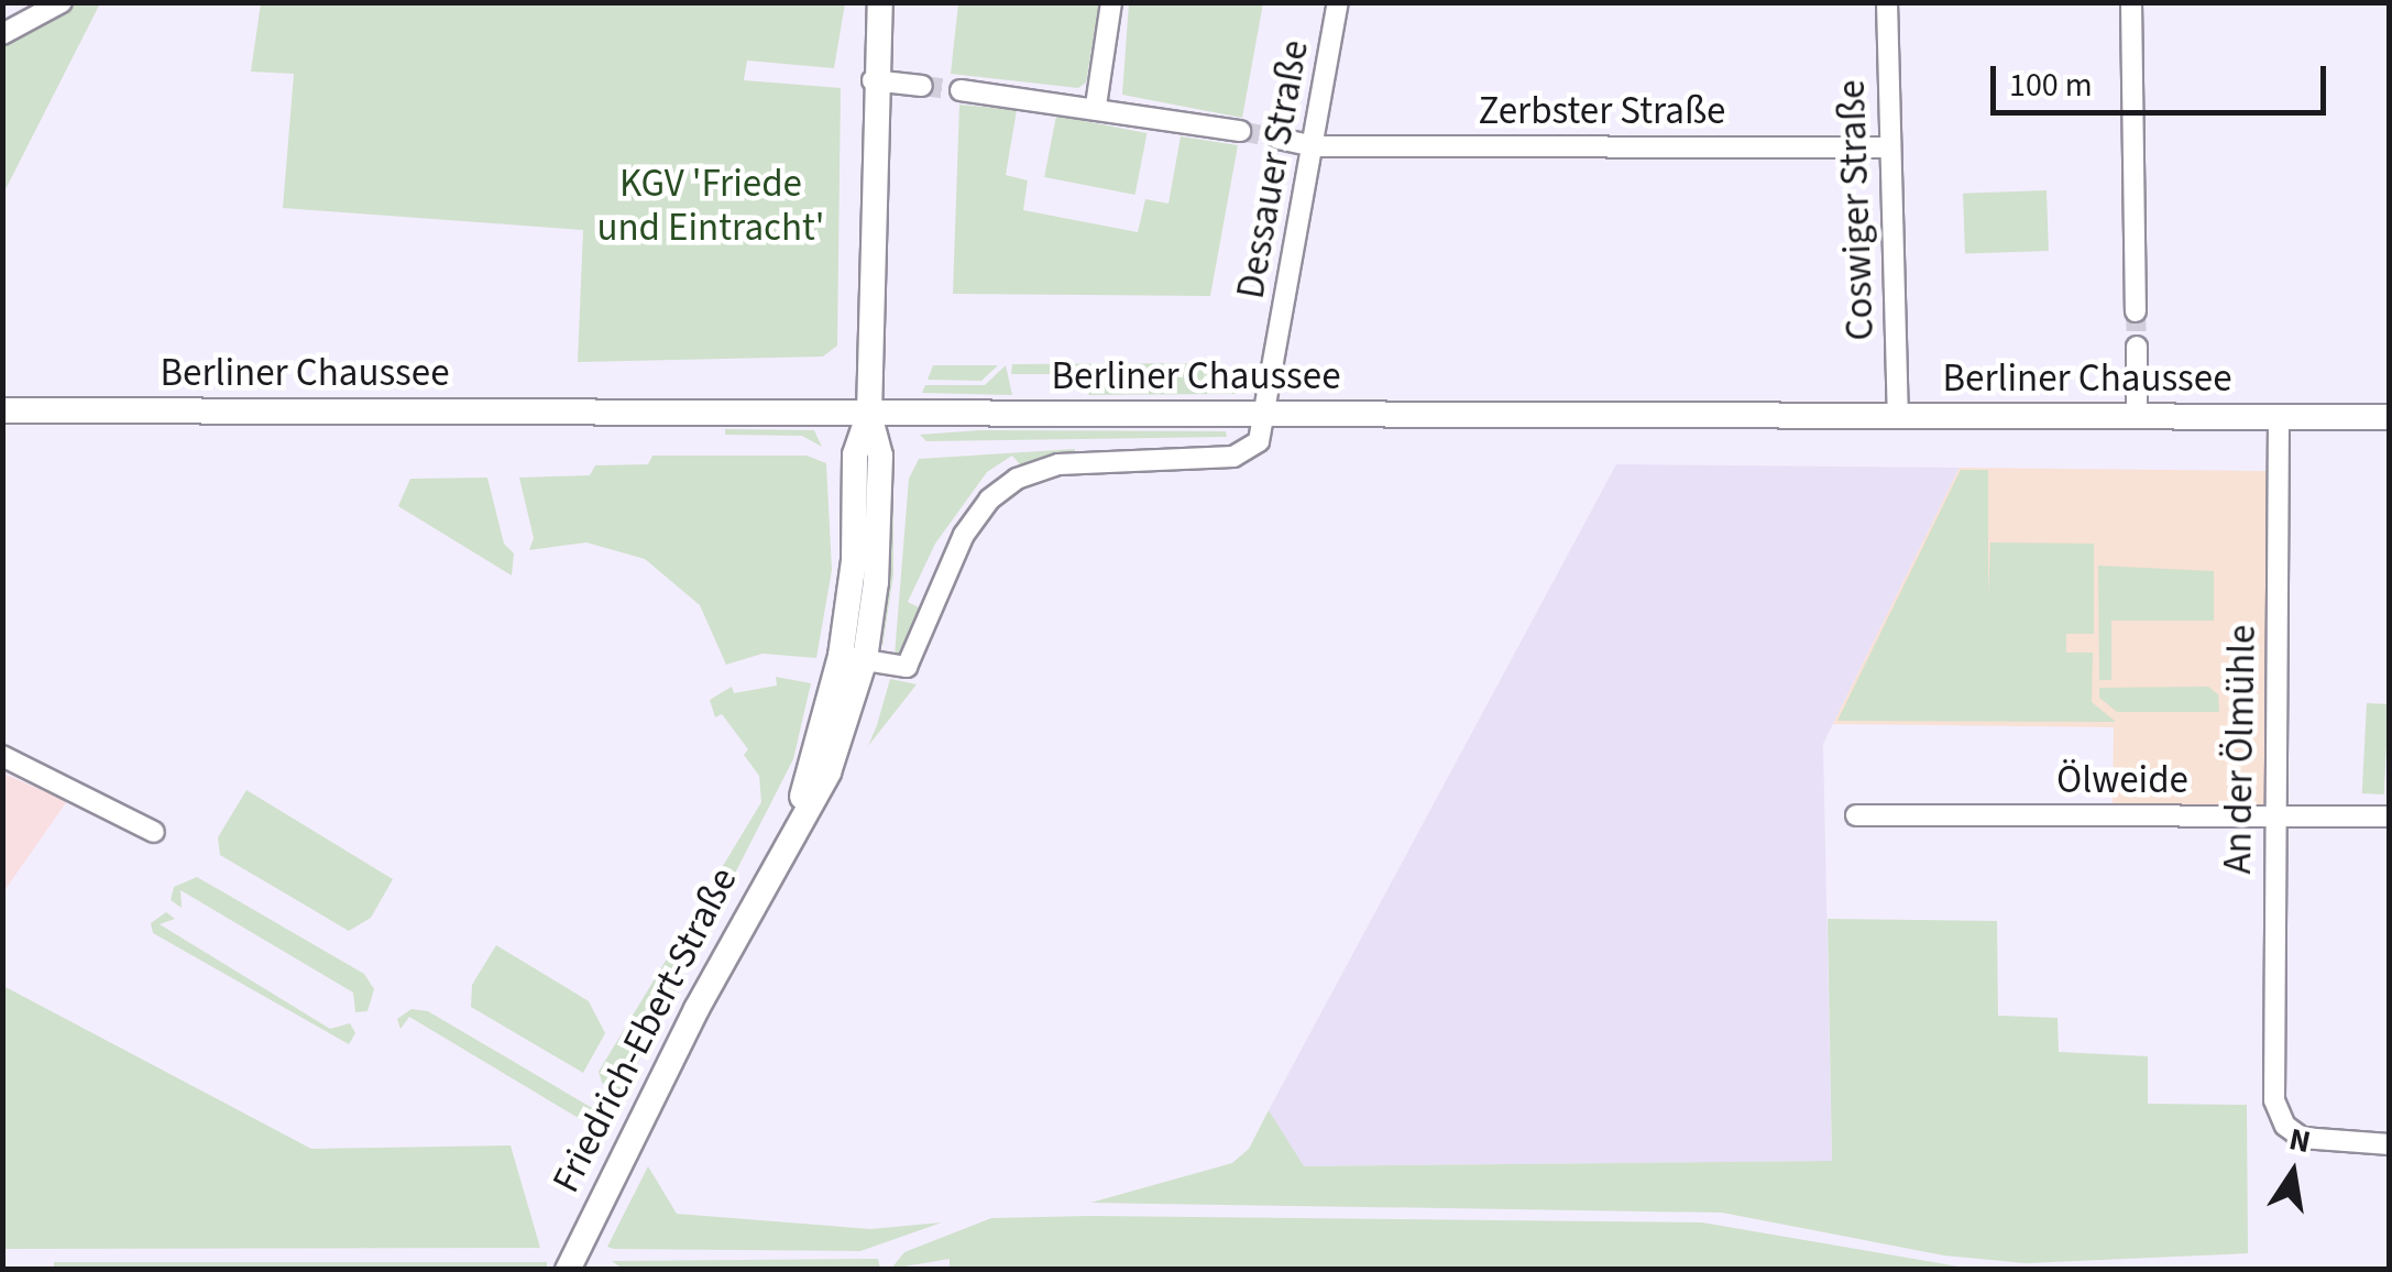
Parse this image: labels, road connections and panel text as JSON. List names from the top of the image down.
{
  "streets": {
    "main road": ["Berliner Chaussee", "Friedrich-Ebert-Straße"],
    "street": [
      "Zerbster Straße",
      "Dessauer Straße",
      "Coswiger Straße",
      "An der Ölmühle",
      "Ölweide"
    ]
  },
  "crossings": [
    ["Zerbster Straße", "Dessauer Straße"],
    ["Zerbster Straße", "Coswiger Straße"],
    ["Dessauer Straße", "Berliner Chaussee"],
    ["Coswiger Straße", "Berliner Chaussee"],
    ["Berliner Chaussee", "An der Ölmühle"],
    ["Berliner Chaussee", "Friedrich-Ebert-Straße"],
    ["An der Ölmühle", "Ölweide"]
  ],
  "parks": ["KGV 'Friede und Eintracht'"],
  "scale_bar": "100 m",
  "north": "top"
}
